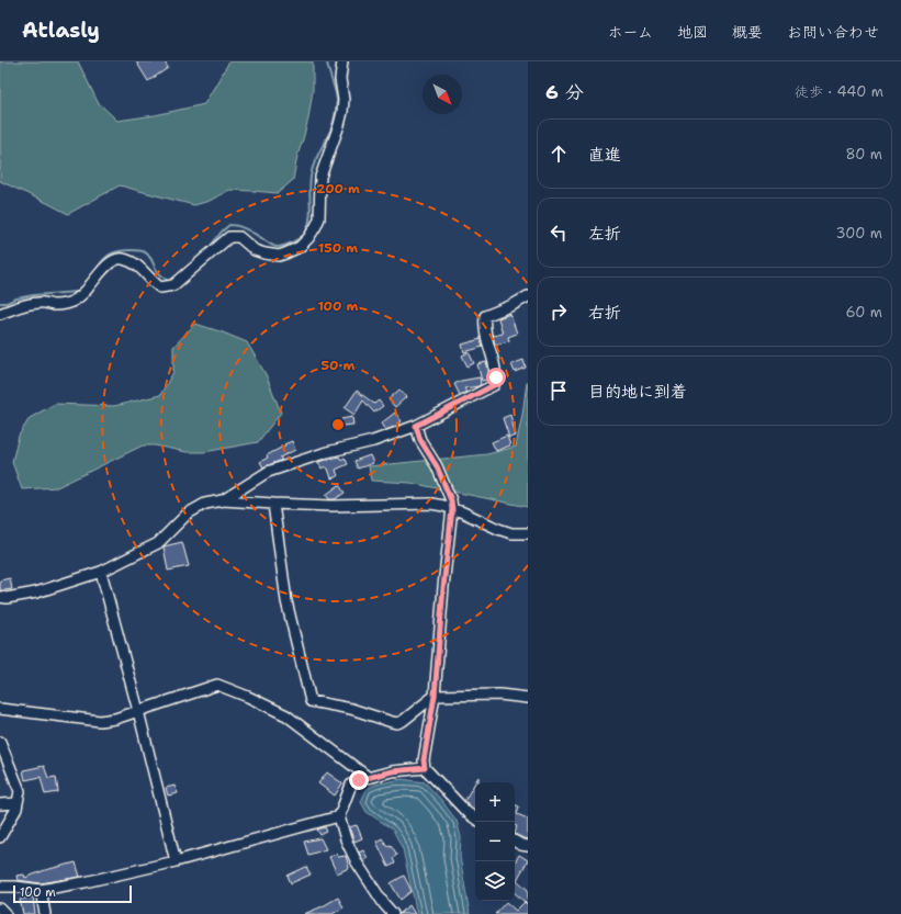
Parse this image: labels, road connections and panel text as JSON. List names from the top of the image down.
{
  "scale_bar": "100 m",
  "north": "bottom right",
  "page": {
    "header": "Atlasly",
    "nav": [
      "ホーム",
      "地図",
      "概要",
      "お問い合わせ"
    ],
    "heading": ["6 分", "徒歩 · 440 m"],
    "list": [
      ["直進", "80 m"],
      ["左折", "300 m"],
      ["右折", "60 m"],
      "目的地に到着"
    ],
    "map_buttons": ["+", "−"],
    "scale": "100 m"
  },
  "rings": [
    "200 m",
    "150 m",
    "100 m",
    "50 m"
  ]
}
